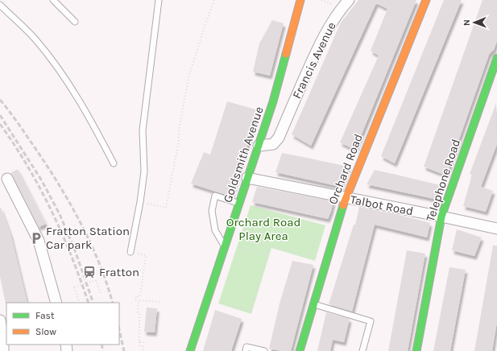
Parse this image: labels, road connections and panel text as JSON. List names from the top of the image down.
{
  "streets": {
    "street": [
      "Francis Avenue",
      "Goldsmith Avenue",
      "Orchard Road",
      "Telephone Road",
      "Talbot Road"
    ]
  },
  "crossings": [
    ["Francis Avenue", "Goldsmith Avenue"],
    ["Goldsmith Avenue", "Talbot Road"],
    ["Orchard Road", "Talbot Road"],
    ["Telephone Road", "Talbot Road"]
  ],
  "parks": ["Orchard Road Play Area"],
  "places": {
    "parking": ["Fratton Station Car park"],
    "station": ["Fratton"]
  },
  "legend": ["Fast", "Slow"],
  "north": "left"
}
